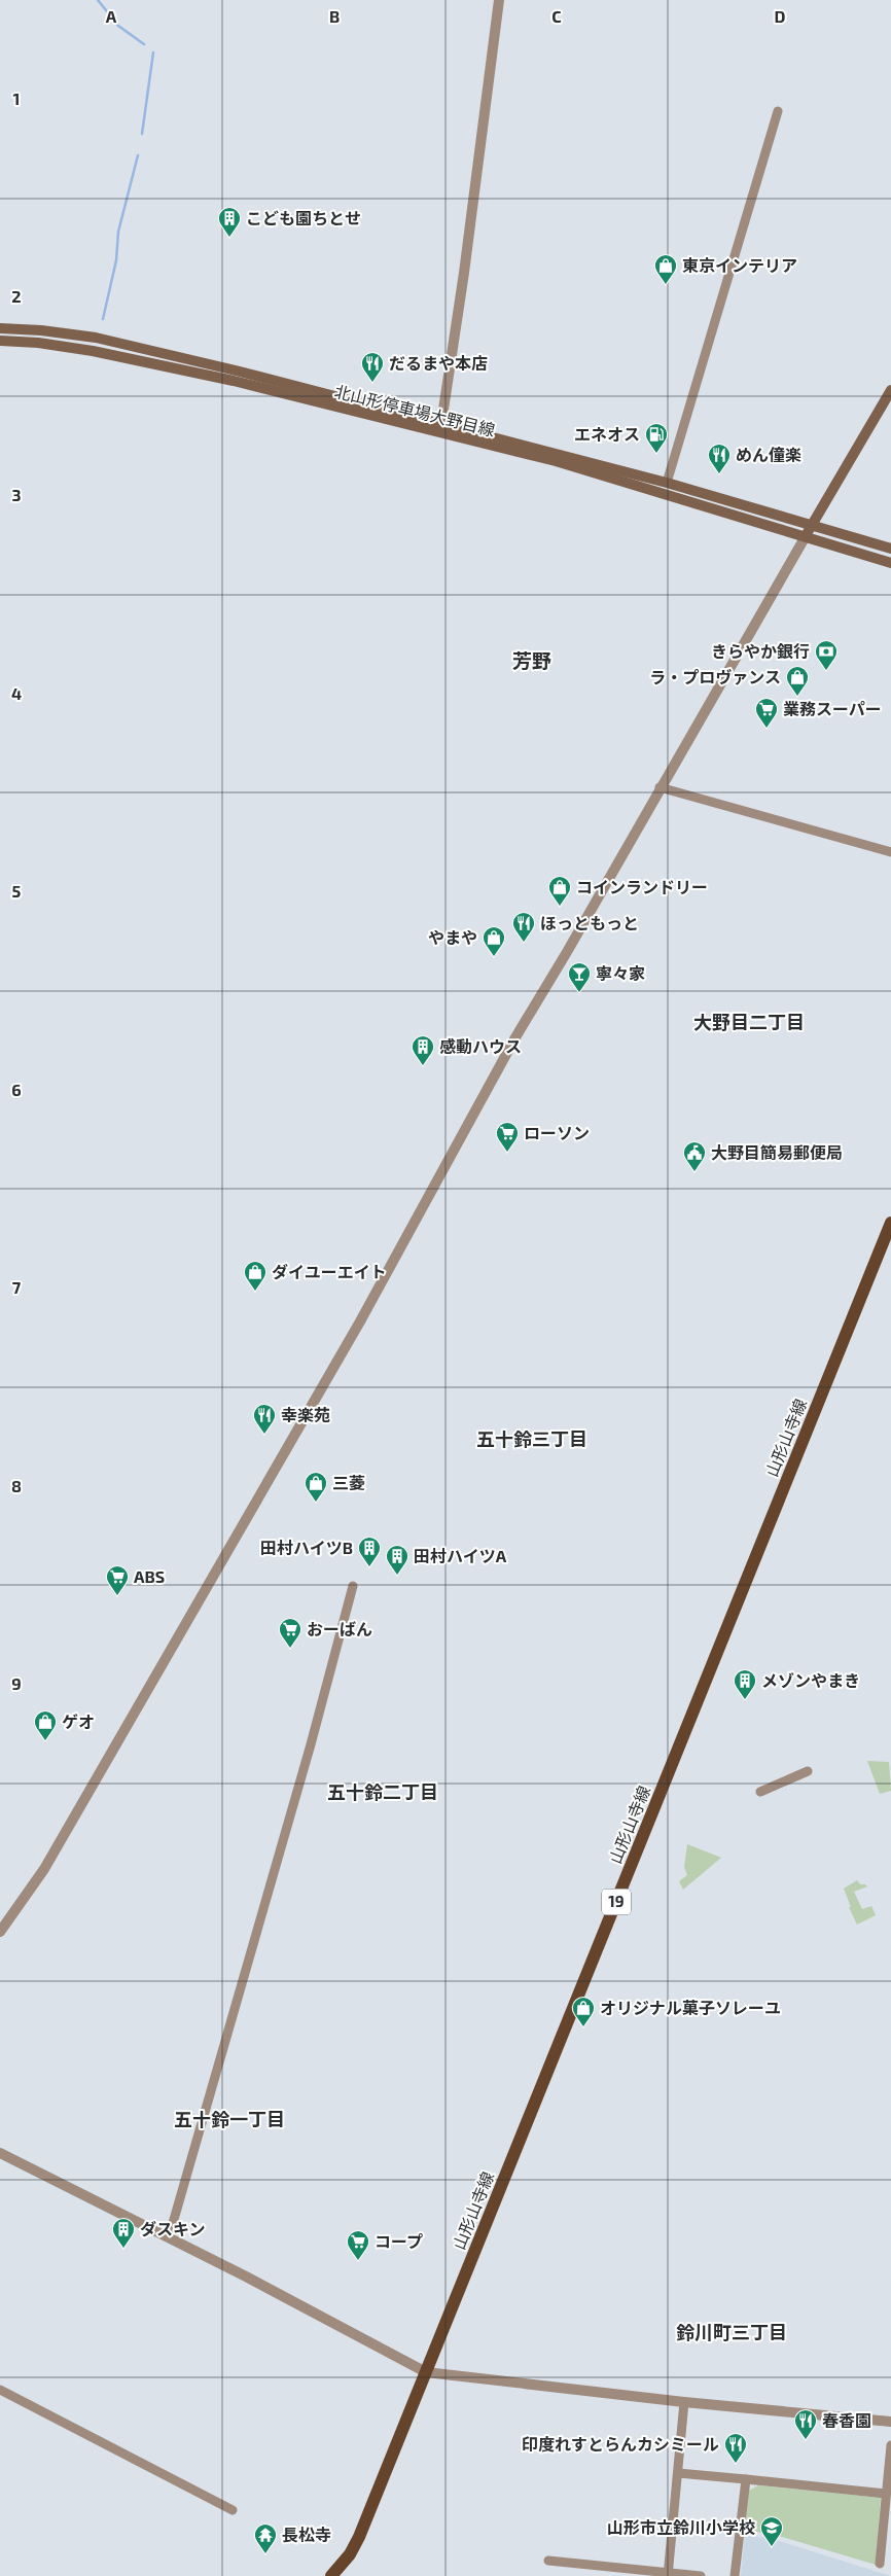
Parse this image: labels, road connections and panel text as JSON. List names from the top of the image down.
{
  "streets": {
    "main road": ["北山形停車場大野目線", "山形山寺線", "19"]
  },
  "districts": [
    "芳野",
    "大野目二丁目",
    "五十鈴三丁目",
    "五十鈴二丁目",
    "五十鈴一丁目",
    "鈴川町三丁目"
  ],
  "places": {
    "building": [
      "こども園ちとせ",
      "感動ハウス",
      "田村ハイツB",
      "田村ハイツA",
      "メゾンやまき",
      "ダスキン"
    ],
    "shop": [
      "東京インテリア",
      "ラ・プロヴァンス",
      "コインランドリー",
      "やまや",
      "ダイユーエイト",
      "三菱",
      "ゲオ",
      "オリジナル菓子ソレーユ"
    ],
    "restaurant": [
      "だるまや本店",
      "めん僮楽",
      "ほっともっと",
      "幸楽苑",
      "春香園",
      "印度れすとらんカシミール"
    ],
    "fuel station": ["エネオス"],
    "bank": ["きらやか銀行"],
    "supermarket": [
      "業務スーパー",
      "ローソン",
      "ABS",
      "おーばん",
      "コープ"
    ],
    "bar": ["寧々家"],
    "public building": ["大野目簡易郵便局"],
    "school or university": ["山形市立鈴川小学校"],
    "temple": ["長松寺"]
  },
  "grid": {
    "columns": [
      "A",
      "B",
      "C",
      "D"
    ],
    "rows": [
      "1",
      "2",
      "3",
      "4",
      "5",
      "6",
      "7",
      "8",
      "9"
    ]
  }
}
